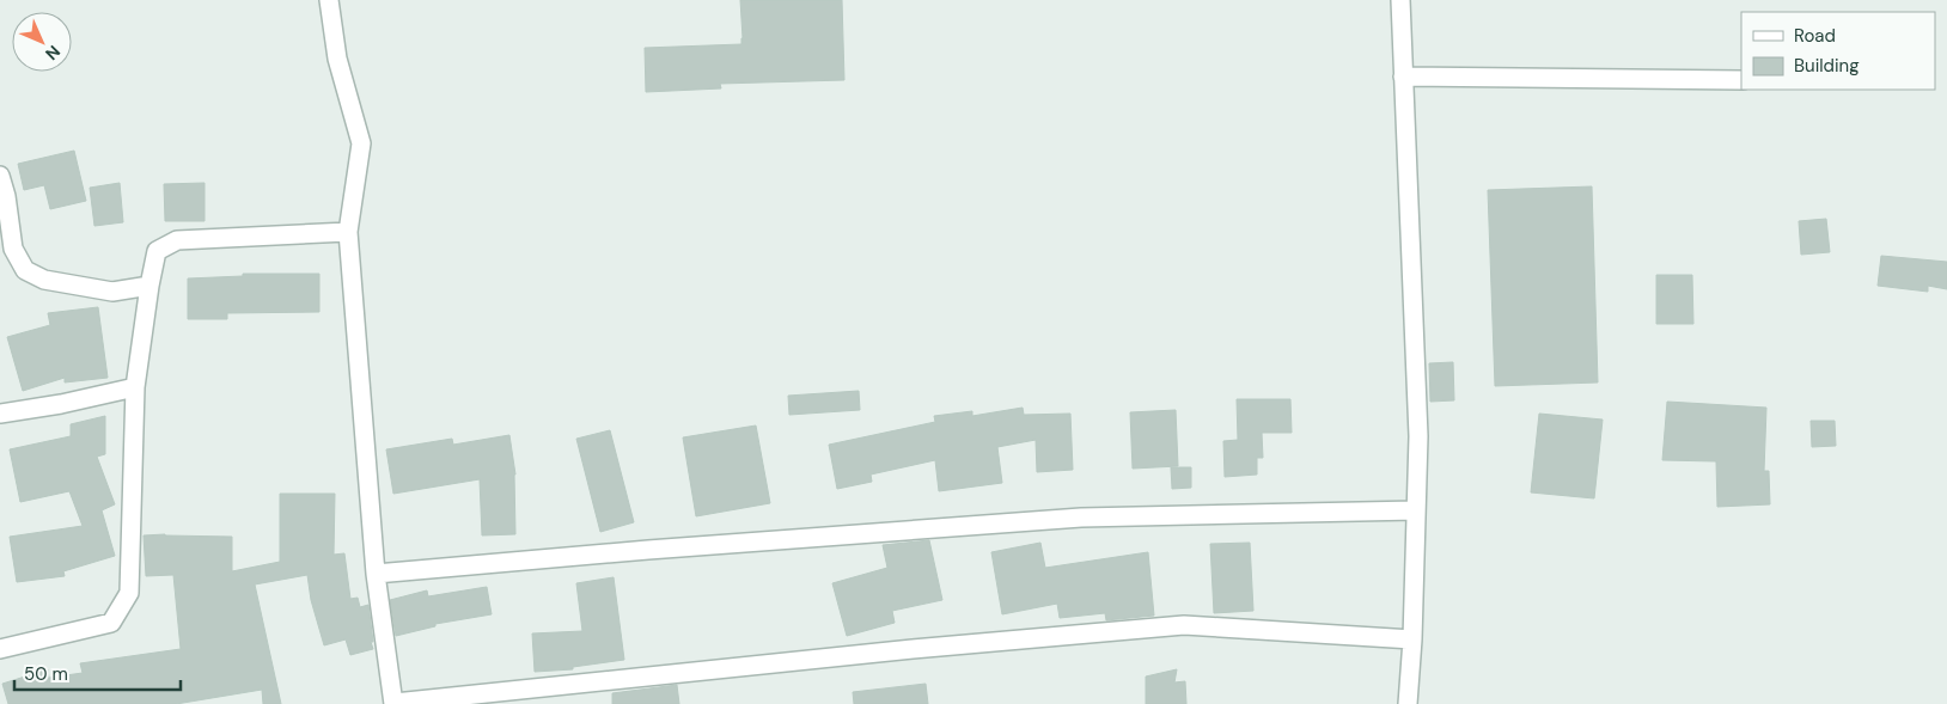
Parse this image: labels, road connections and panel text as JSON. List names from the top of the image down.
{
  "legend": ["Road", "Building"],
  "scale_bar": "50 m",
  "north": "bottom right"
}
